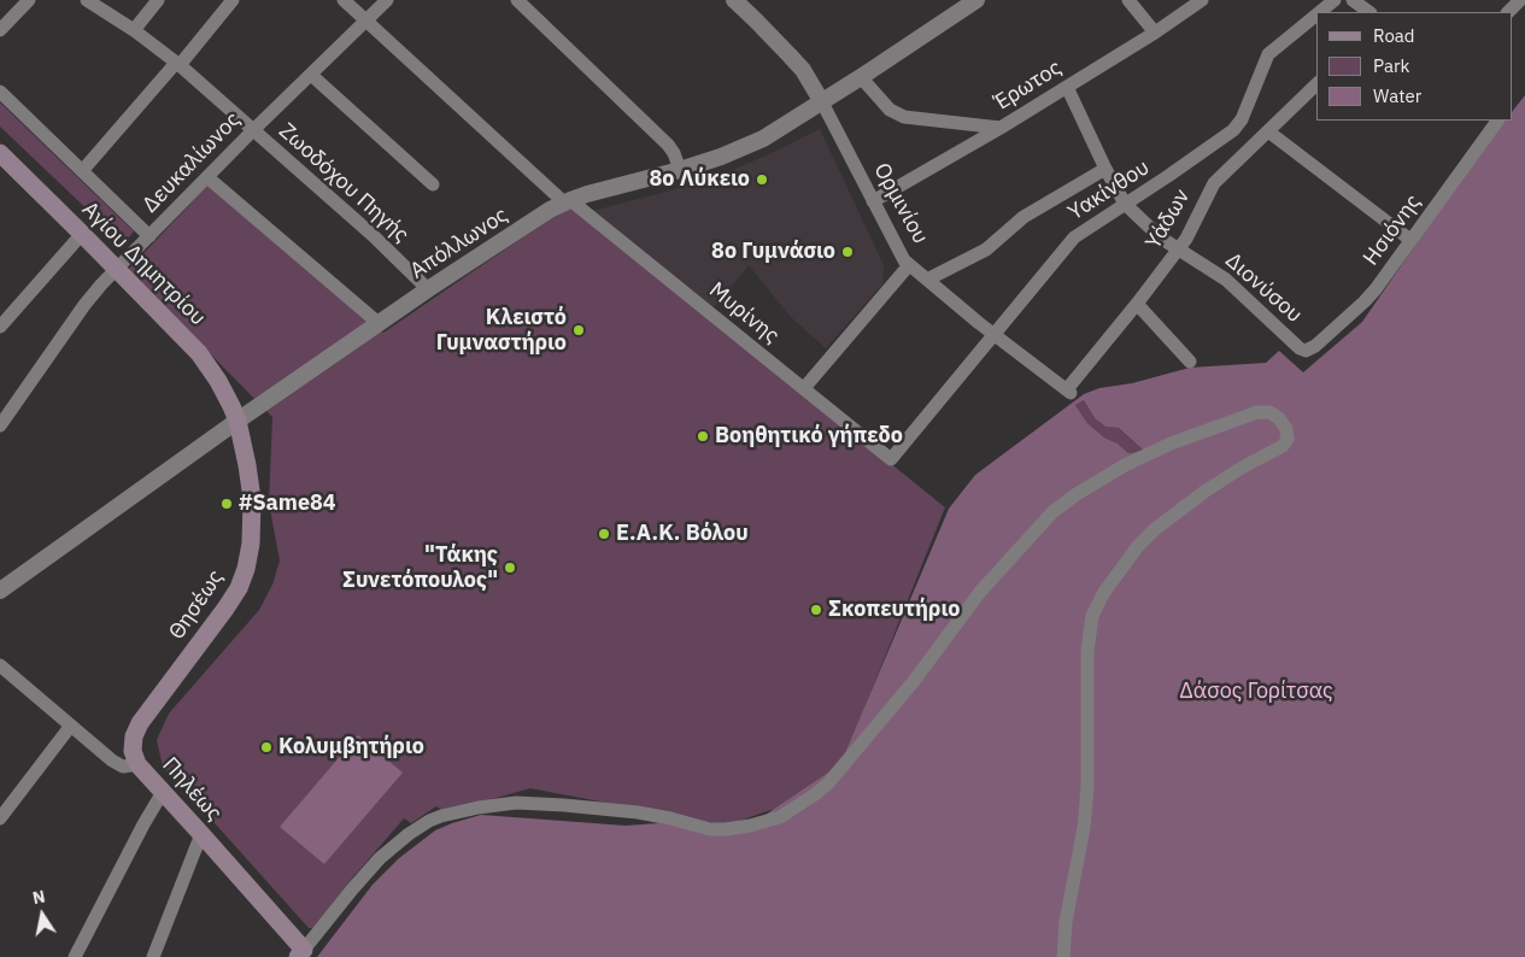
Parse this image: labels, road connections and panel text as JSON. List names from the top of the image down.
{
  "streets": {
    "main road": ["Αγίου Δημητρίου", "Θησέως", "Πηλέως"],
    "street": [
      "Έρωτος",
      "Δευκαλίωνος",
      "Ζωοδόχου Πηγής",
      "Υακίνθου",
      "Ορμινίου",
      "Υάδων",
      "Ησιόνης",
      "Απόλλωνος",
      "Διονύσου",
      "Μυρίνης"
    ]
  },
  "crossings": [
    ["Έρωτος", "Ορμινίου"],
    ["Έρωτος", "Διονύσου"],
    ["Δευκαλίωνος", "Ζωοδόχου Πηγής"],
    ["Δευκαλίωνος", "Αγίου Δημητρίου"],
    ["Δευκαλίωνος", "Μυρίνης"],
    ["Ζωοδόχου Πηγής", "Απόλλωνος"],
    ["Υακίνθου", "Ορμινίου"],
    ["Υακίνθου", "Διονύσου"],
    ["Υακίνθου", "Μυρίνης"],
    ["Ορμινίου", "Υάδων"],
    ["Ορμινίου", "Απόλλωνος"],
    ["Υάδων", "Διονύσου"],
    ["Ησιόνης", "Διονύσου"],
    ["Απόλλωνος", "Αγίου Δημητρίου"],
    ["Απόλλωνος", "Μυρίνης"],
    ["Απόλλωνος", "Θησέως"],
    ["Αγίου Δημητρίου", "Θησέως"],
    ["Θησέως", "Πηλέως"]
  ],
  "parks": ["Δάσος Γορίτσας"],
  "places": [
    "8ο Λύκειο",
    "8ο Γυμνάσιο",
    "Κλειστό Γυμναστήριο",
    "Βοηθητικό γήπεδο",
    "#Same84",
    "Ε.Α.Κ. Βόλου",
    "\"Τάκης Συνετόπουλος\"",
    "Σκοπευτήριο",
    "Κολυμβητήριο"
  ],
  "legend": ["Road", "Park", "Water"],
  "north": "top"
}
